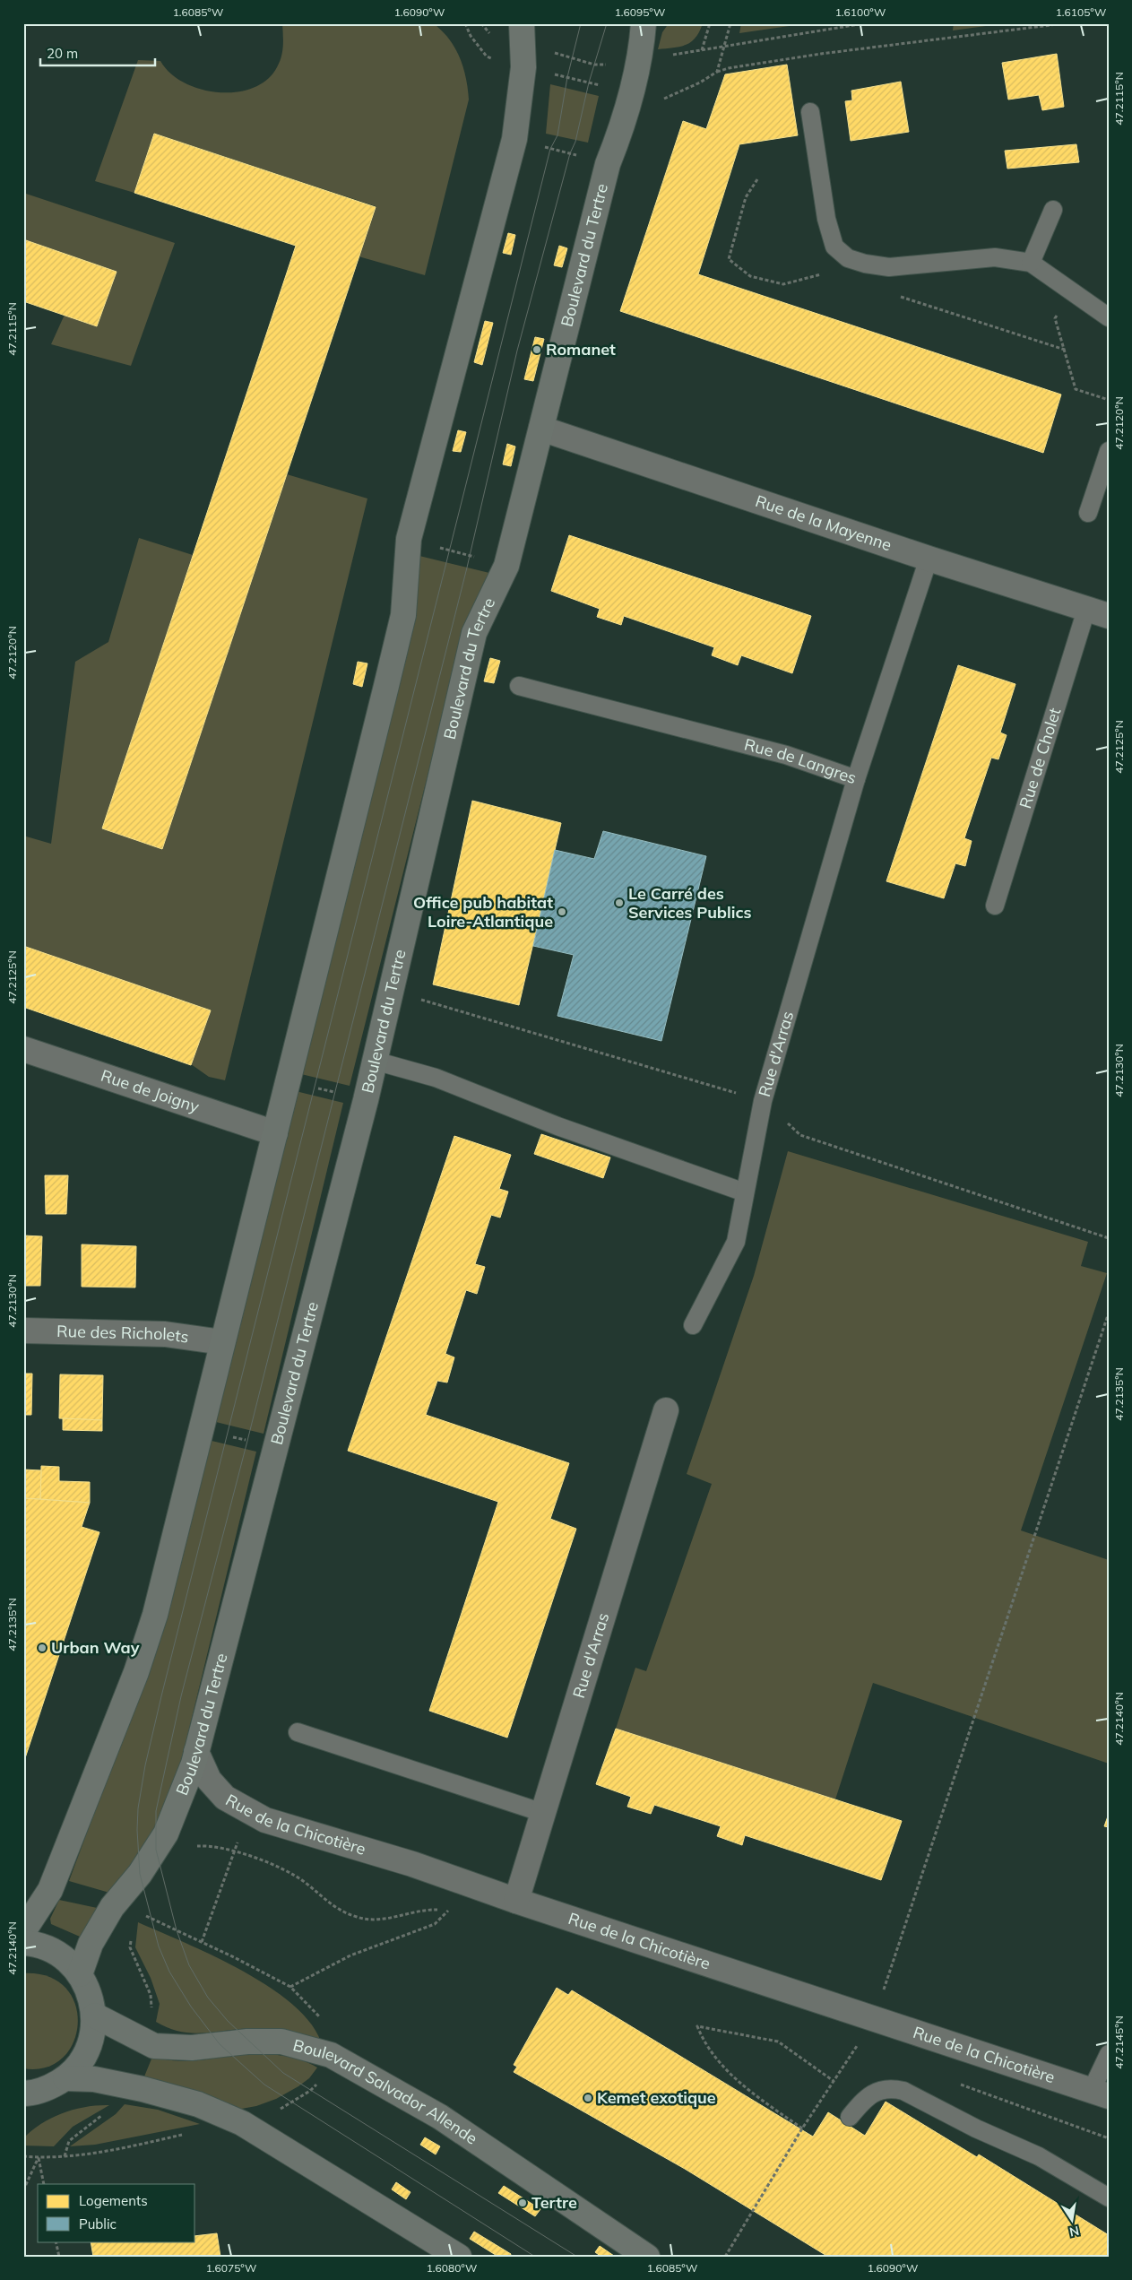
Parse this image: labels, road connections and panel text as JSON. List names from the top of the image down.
{
  "streets": {
    "main road": ["Boulevard du Tertre", "Boulevard Salvador Allende"],
    "street": [
      "Rue de la Mayenne",
      "Rue d'Arras",
      "Rue de Joigny",
      "Rue des Richolets",
      "Rue de la Chicotière"
    ],
    "lane": ["Rue de Langres", "Rue de Cholet"]
  },
  "crossings": [
    ["Boulevard du Tertre", "Rue de la Mayenne"],
    ["Boulevard du Tertre", "Rue de la Chicotière"],
    ["Rue de la Mayenne", "Rue de Langres"],
    ["Rue de la Mayenne", "Rue de Cholet"],
    ["Rue de Langres", "Rue d'Arras"],
    ["Rue d'Arras", "Rue de la Chicotière"]
  ],
  "places": [
    "Romanet",
    "Le Carré des Services Publics",
    "Office pub habitat Loire-Atlantique",
    "Urban Way",
    "Kemet exotique",
    "Tertre"
  ],
  "legend": ["Logements", "Public"],
  "scale_bar": "20 m",
  "north": "bottom",
  "coordinates": [
    "1.6085°W",
    "1.6090°W",
    "1.6095°W",
    "1.6100°W",
    "1.6105°W",
    "47.2115°N",
    "47.2120°N",
    "47.2125°N",
    "47.2130°N",
    "47.2135°N",
    "47.2140°N",
    "47.2145°N",
    "1.6075°W",
    "1.6080°W"
  ]
}
